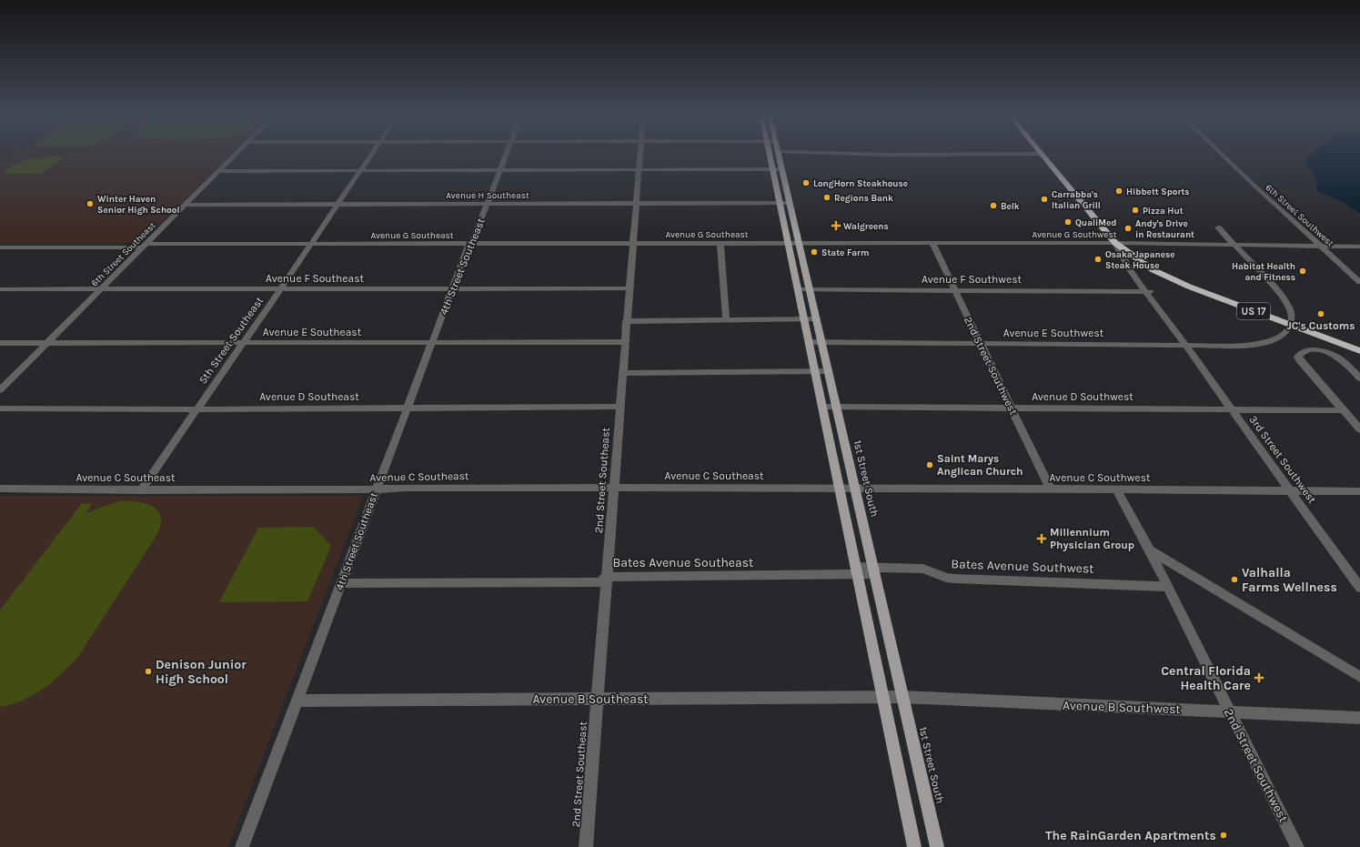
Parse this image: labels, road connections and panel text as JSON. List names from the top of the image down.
{
  "streets": {
    "highway": ["US 17", "3rd Street Southwest"],
    "main road": ["1st Street South"],
    "street": [
      "Avenue H Southeast",
      "6th Street Southwest",
      "Avenue G Southeast",
      "Avenue G Southwest",
      "6th Street Southeast",
      "4th Street Southeast",
      "Avenue F Southeast",
      "Avenue F Southwest",
      "Avenue E Southeast",
      "Avenue E Southwest",
      "5th Street Southeast",
      "2nd Street Southwest",
      "Avenue D Southeast",
      "Avenue D Southwest",
      "Avenue C Southeast",
      "Avenue C Southwest",
      "2nd Street Southeast",
      "Bates Avenue Southeast",
      "Bates Avenue Southwest",
      "Avenue B Southeast",
      "Avenue B Southwest"
    ]
  },
  "crossings": [
    ["Avenue H Southeast", "6th Street Southeast"],
    ["Avenue H Southeast", "4th Street Southeast"],
    ["Avenue H Southeast", "5th Street Southeast"],
    ["Avenue H Southeast", "1st Street South"],
    ["Avenue H Southeast", "2nd Street Southeast"],
    ["6th Street Southwest", "Avenue G Southwest"],
    ["Avenue G Southeast", "Avenue G Southwest"],
    ["Avenue G Southeast", "6th Street Southeast"],
    ["Avenue G Southeast", "4th Street Southeast"],
    ["Avenue G Southeast", "5th Street Southeast"],
    ["Avenue G Southeast", "1st Street South"],
    ["Avenue G Southeast", "2nd Street Southeast"],
    ["Avenue G Southwest", "US 17"],
    ["Avenue G Southwest", "2nd Street Southwest"],
    ["Avenue G Southwest", "3rd Street Southwest"],
    ["Avenue G Southwest", "1st Street South"],
    ["6th Street Southeast", "Avenue F Southeast"],
    ["6th Street Southeast", "Avenue E Southeast"],
    ["4th Street Southeast", "Avenue F Southeast"],
    ["4th Street Southeast", "Avenue E Southeast"],
    ["4th Street Southeast", "Avenue D Southeast"],
    ["4th Street Southeast", "Avenue C Southeast"],
    ["4th Street Southeast", "Bates Avenue Southeast"],
    ["4th Street Southeast", "Avenue B Southeast"],
    ["Avenue F Southeast", "5th Street Southeast"],
    ["Avenue F Southeast", "2nd Street Southeast"],
    ["Avenue F Southwest", "2nd Street Southwest"],
    ["Avenue F Southwest", "3rd Street Southwest"],
    ["Avenue F Southwest", "1st Street South"],
    ["US 17", "Avenue E Southwest"],
    ["US 17", "3rd Street Southwest"],
    ["Avenue E Southeast", "5th Street Southeast"],
    ["Avenue E Southeast", "2nd Street Southeast"],
    ["Avenue E Southwest", "2nd Street Southwest"],
    ["Avenue E Southwest", "3rd Street Southwest"],
    ["Avenue E Southwest", "1st Street South"],
    ["5th Street Southeast", "Avenue D Southeast"],
    ["5th Street Southeast", "Avenue C Southeast"],
    ["2nd Street Southwest", "Avenue D Southwest"],
    ["2nd Street Southwest", "Avenue C Southwest"],
    ["2nd Street Southwest", "Bates Avenue Southwest"],
    ["2nd Street Southwest", "Avenue B Southwest"],
    ["Avenue D Southeast", "2nd Street Southeast"],
    ["Avenue D Southwest", "3rd Street Southwest"],
    ["Avenue D Southwest", "1st Street South"],
    ["3rd Street Southwest", "Avenue C Southwest"],
    ["Avenue C Southeast", "Avenue C Southwest"],
    ["Avenue C Southeast", "1st Street South"],
    ["Avenue C Southeast", "2nd Street Southeast"],
    ["Avenue C Southwest", "1st Street South"],
    ["1st Street South", "Bates Avenue Southeast"],
    ["1st Street South", "Bates Avenue Southwest"],
    ["1st Street South", "Avenue B Southeast"],
    ["1st Street South", "Avenue B Southwest"],
    ["2nd Street Southeast", "Bates Avenue Southeast"],
    ["2nd Street Southeast", "Avenue B Southeast"],
    ["Bates Avenue Southeast", "Bates Avenue Southwest"],
    ["Avenue B Southeast", "Avenue B Southwest"]
  ],
  "places": {
    "other": [
      "LongHorn Steakhouse",
      "Hibbett Sports",
      "Regions Bank",
      "Carrabba's Italian Grill",
      "Winter Haven Senior High School",
      "Belk",
      "Pizza Hut",
      "QualiMed",
      "Andy's Drive in Restaurant",
      "State Farm",
      "Osaka Japanese Steak House",
      "Habitat Health and Fitness",
      "JC's Customs",
      "Saint Marys Anglican Church",
      "Valhalla Farms Wellness",
      "Denison Junior High School",
      "The RainGarden Apartments"
    ],
    "health": ["Walgreens", "Millennium Physician Group", "Central Florida Health Care"]
  }
}
